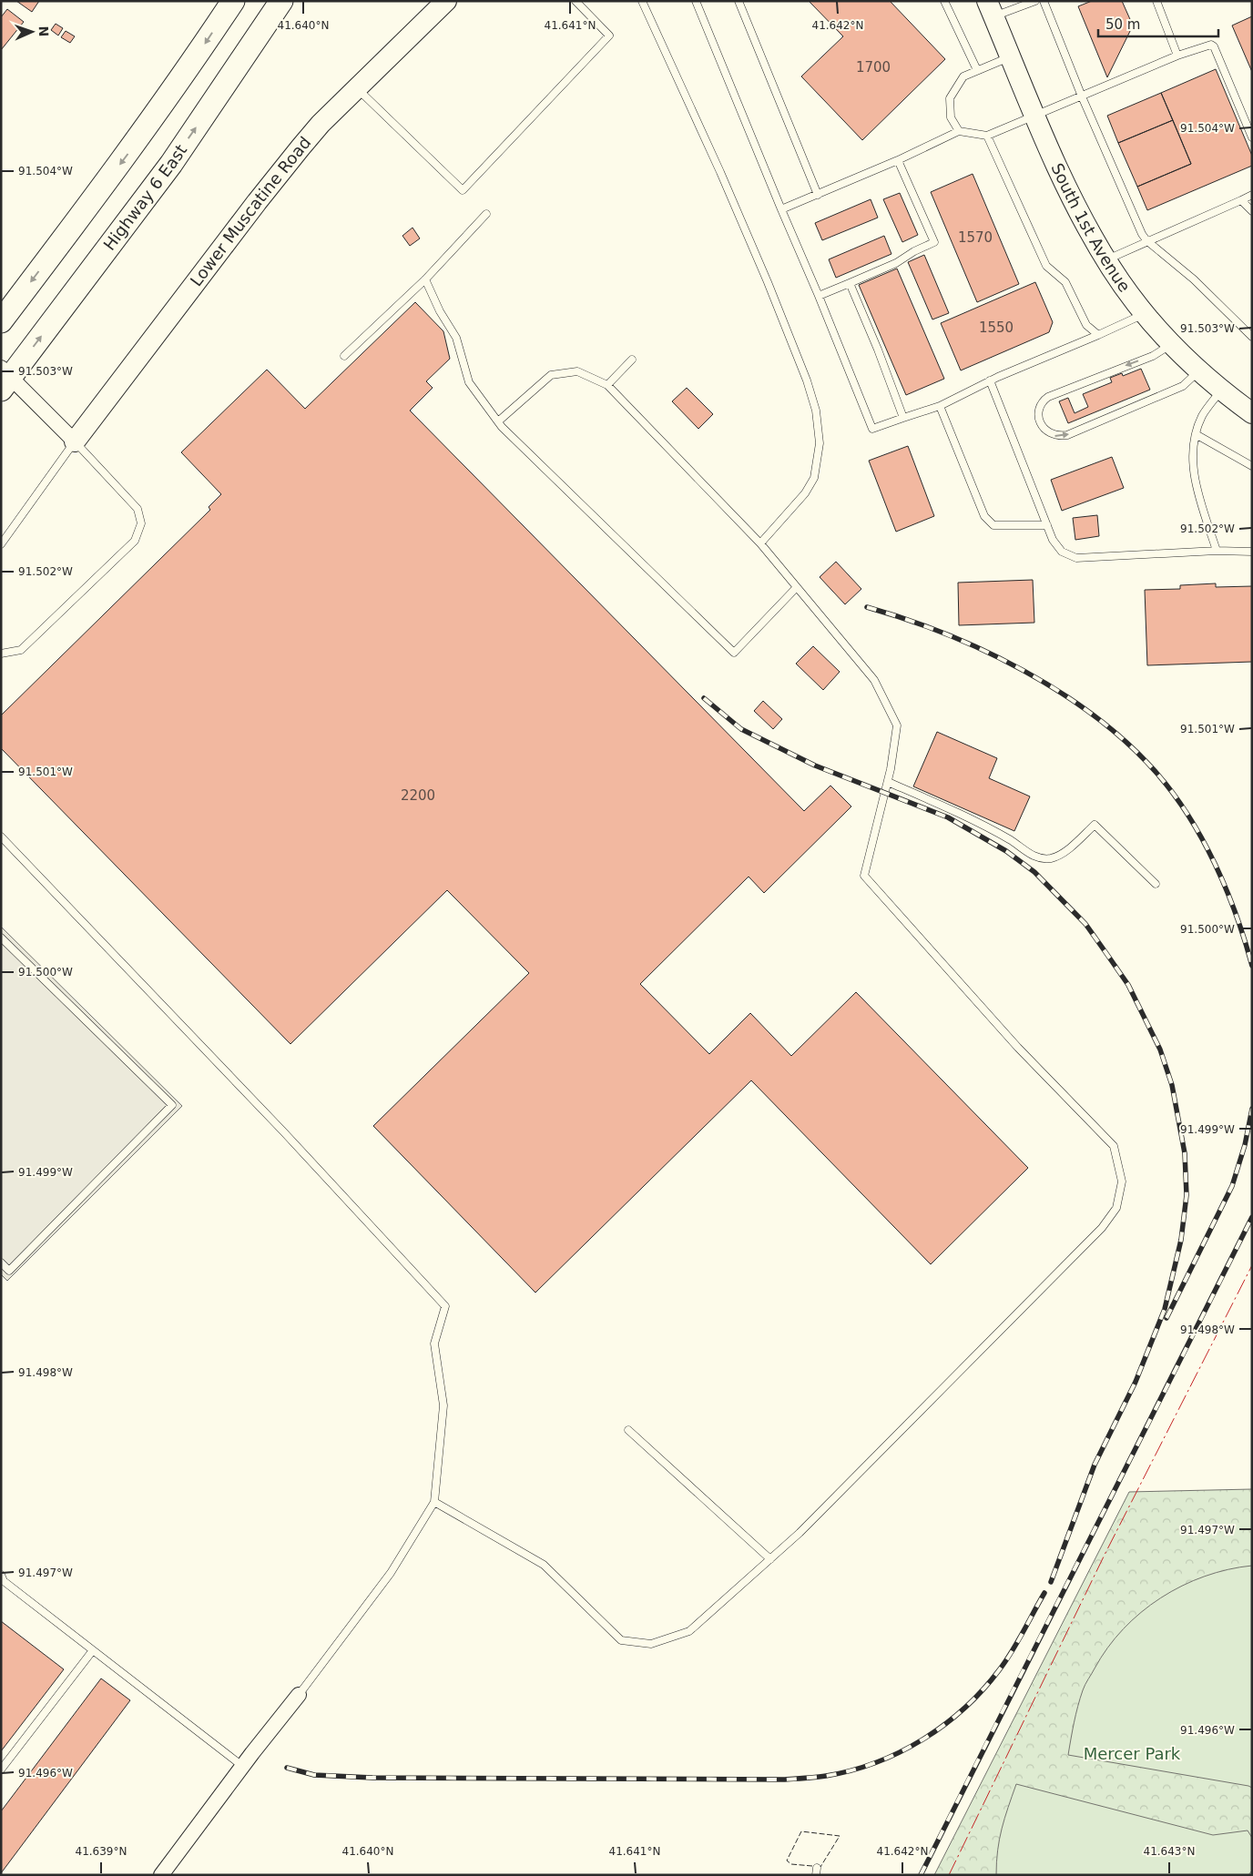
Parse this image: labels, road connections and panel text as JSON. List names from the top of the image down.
{
  "streets": {
    "main road": ["Highway 6 East"],
    "street": ["Lower Muscatine Road", "South 1st Avenue"]
  },
  "parks": ["Mercer Park"],
  "house_numbers": [
    "1700",
    "1570",
    "1550",
    "2200"
  ],
  "scale_bar": "50 m",
  "north": "right",
  "coordinates": [
    "41.640°N",
    "41.641°N",
    "41.642°N",
    "91.504°W",
    "91.503°W",
    "91.502°W",
    "91.501°W",
    "91.500°W",
    "91.499°W",
    "91.498°W",
    "91.497°W",
    "91.496°W",
    "41.639°N",
    "41.643°N"
  ]
}
